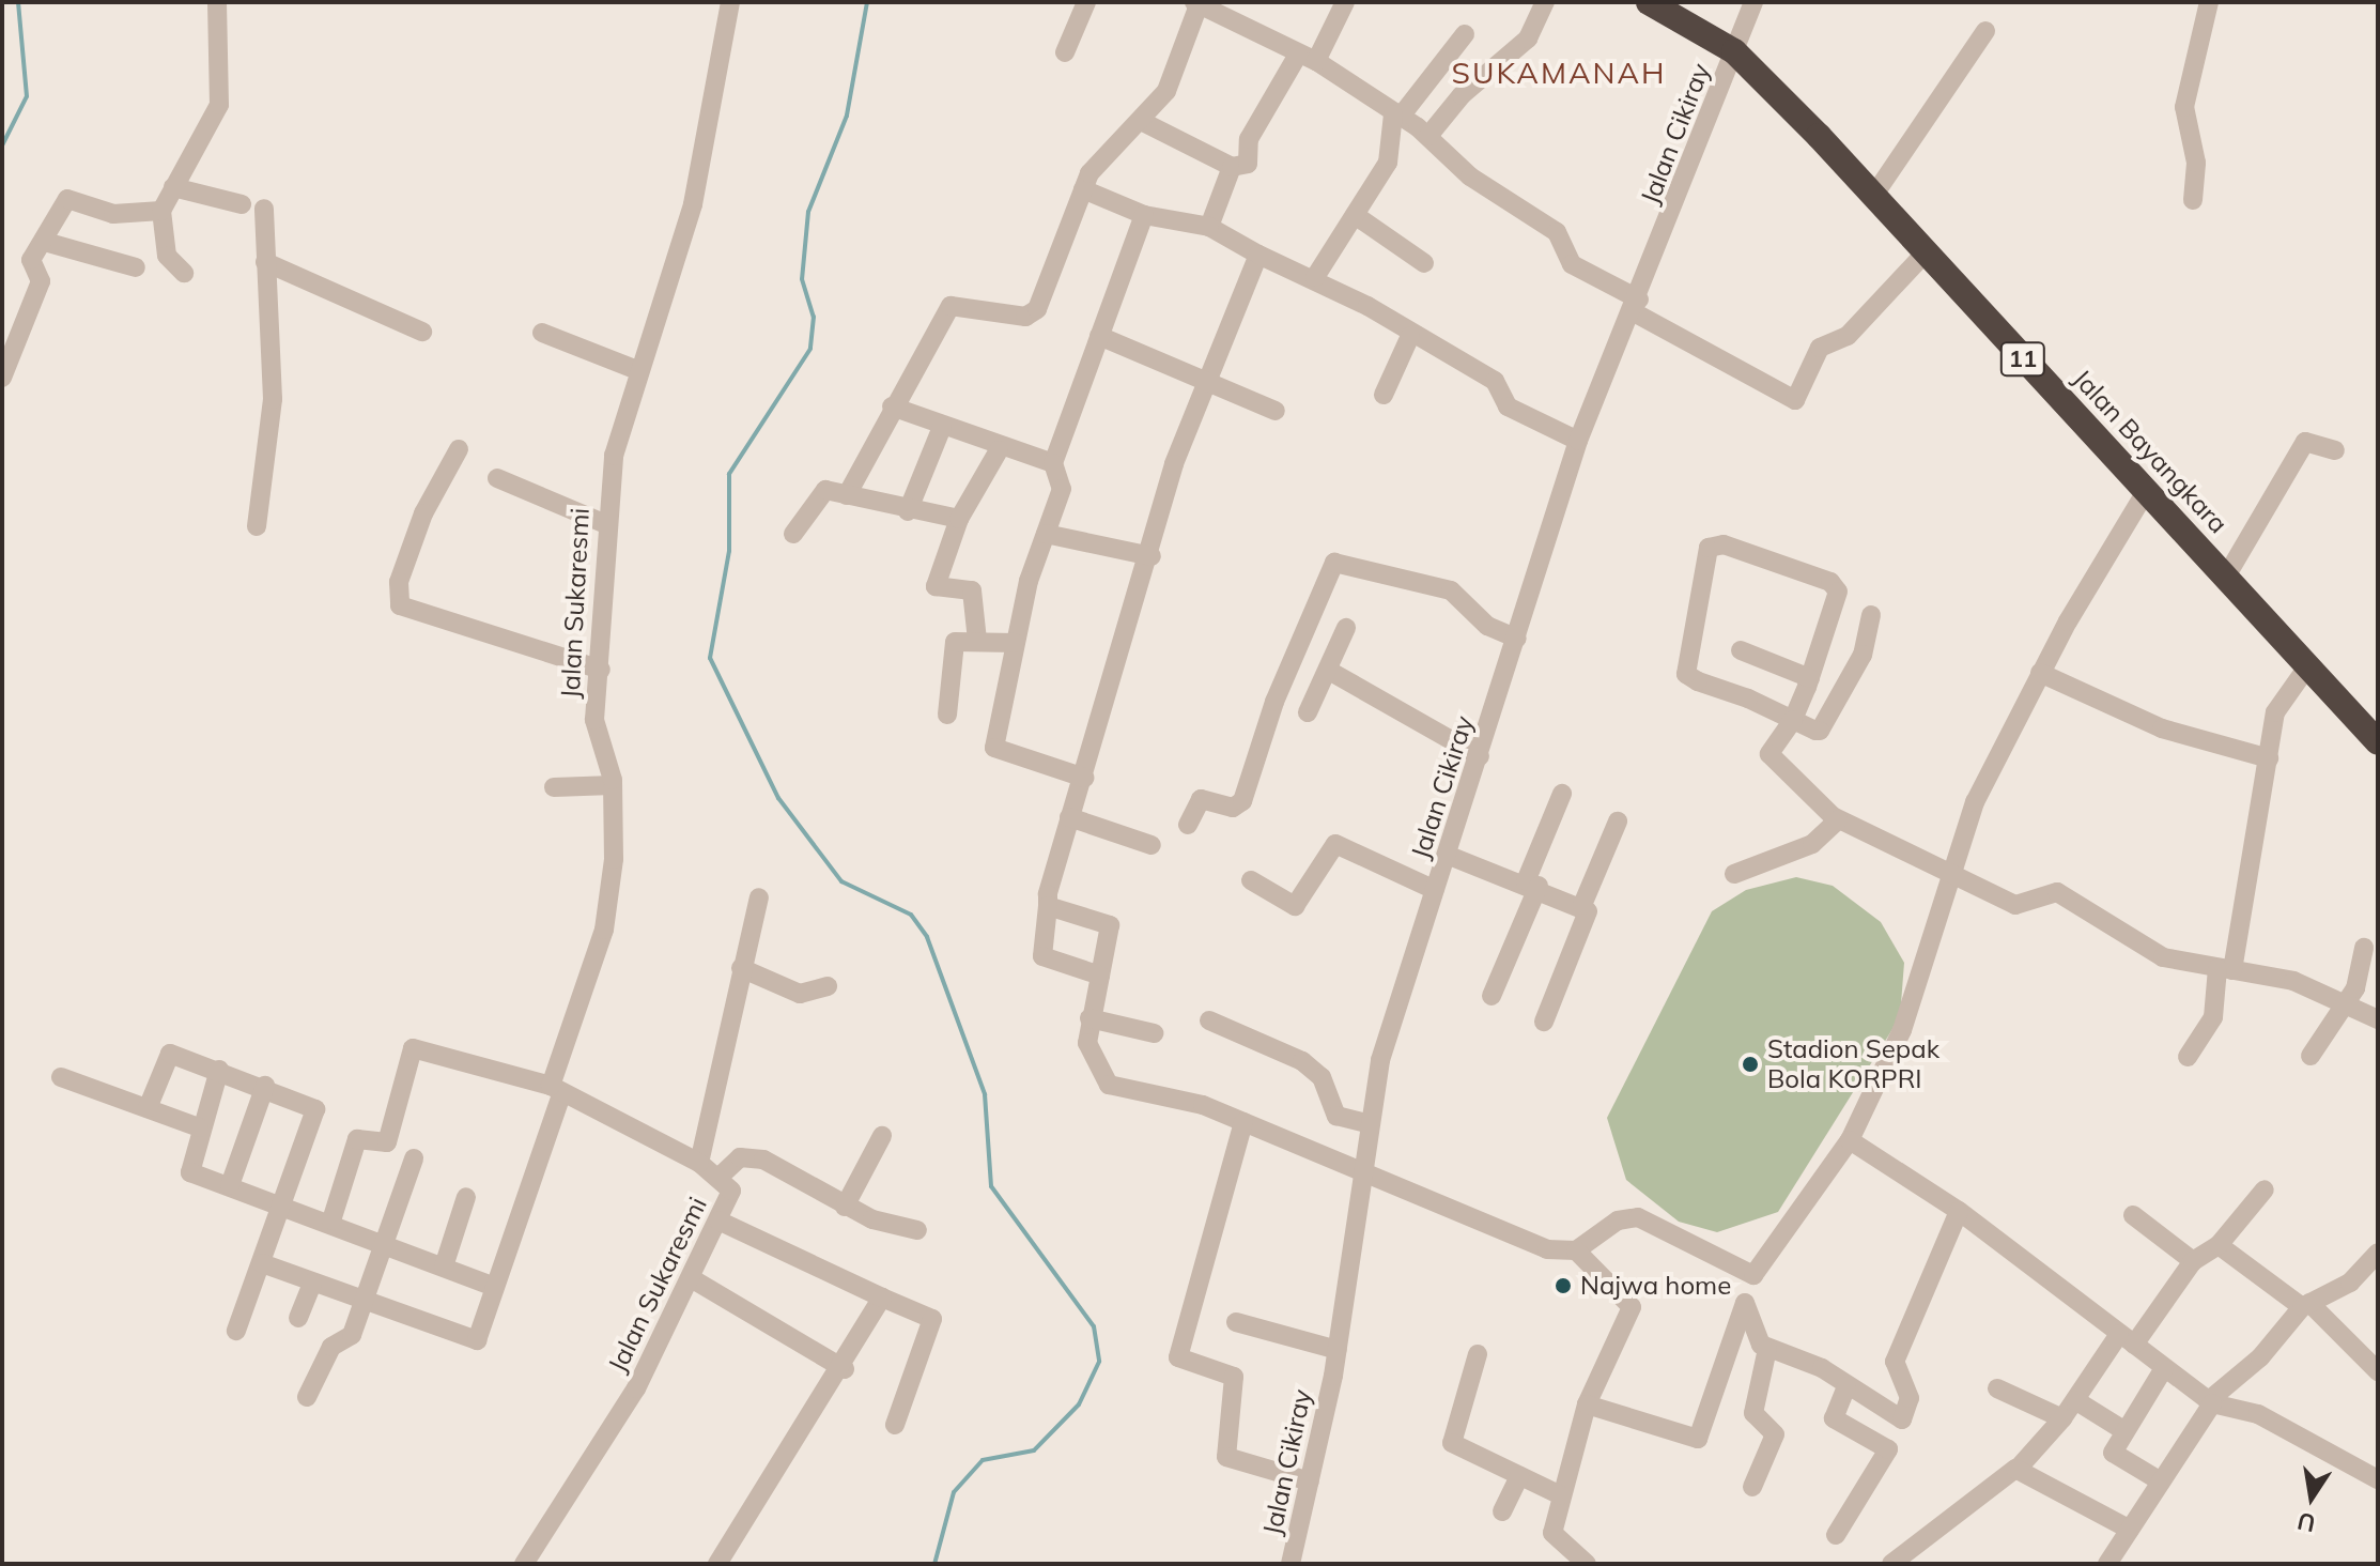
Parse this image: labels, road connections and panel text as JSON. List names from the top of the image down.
{
  "streets": {
    "highway": ["11", "Jalan Bayangkara"],
    "street": ["Jalan Cikiray", "Jalan Sukaresmi"]
  },
  "crossings": [
    ["Jalan Cikiray", "Jalan Bayangkara"]
  ],
  "districts": ["SUKAMANAH"],
  "places": ["Stadion Sepak Bola KORPRI", "Najwa home"],
  "north": "bottom"
}
